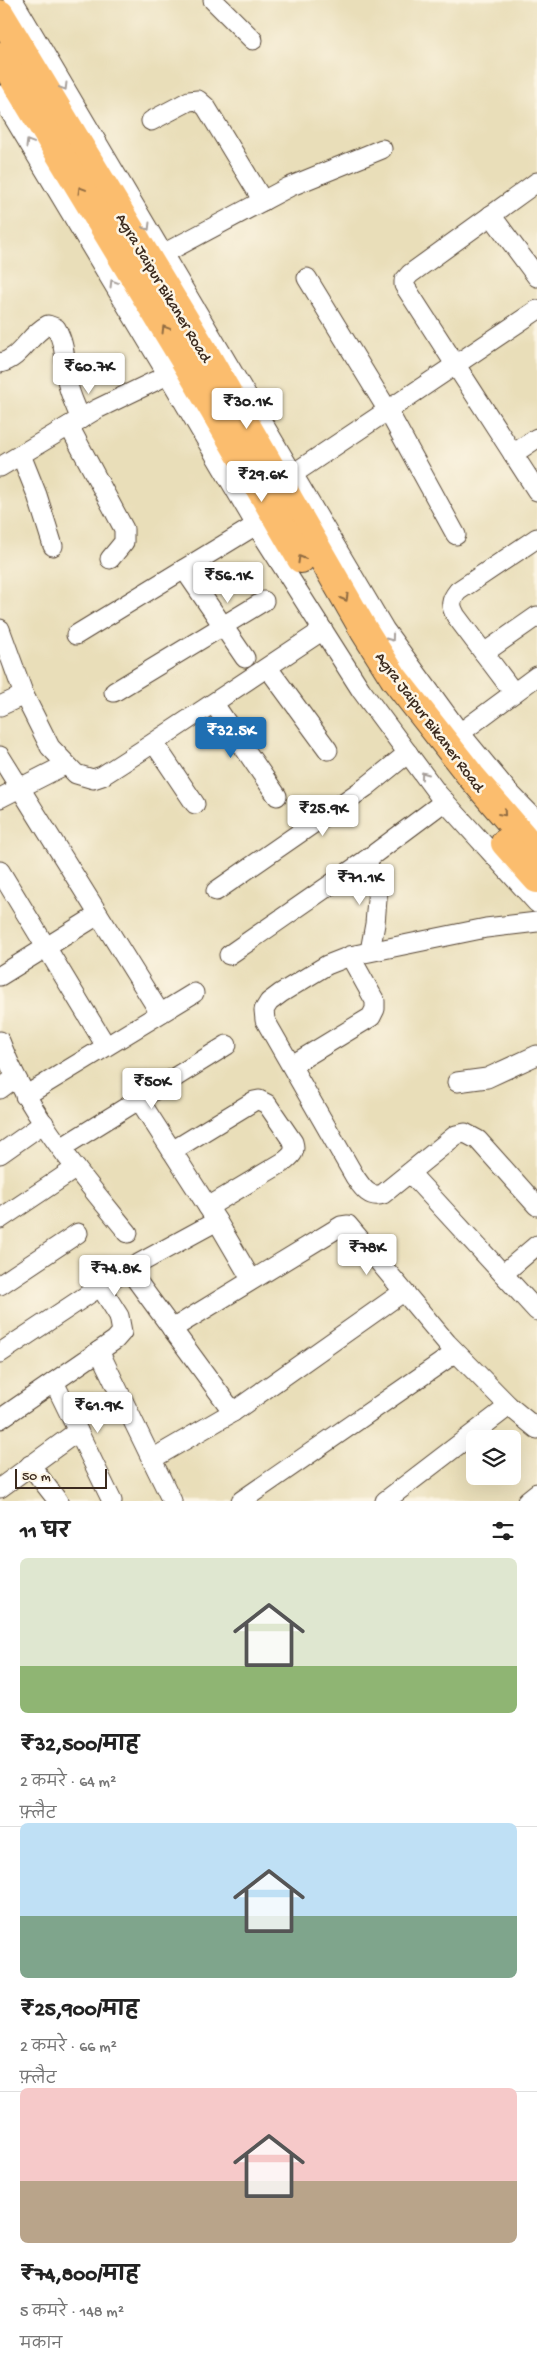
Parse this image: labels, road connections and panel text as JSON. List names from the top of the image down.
{
  "streets": {
    "highway": ["Agra Jaipur Bikaner Road"]
  },
  "scale_bar": "50 m",
  "page": {
    "price": [
      "₹60.7K",
      "₹30.1K",
      "₹29.6K",
      "₹56.1K",
      "₹32.5K",
      "₹25.9K",
      "₹71.1K",
      "₹50K",
      "₹78K",
      "₹74.8K",
      "₹61.9K"
    ],
    "scale": "50 m",
    "heading": "11 घर",
    "list": [
      {
        "name": "₹32,500/माह",
        "note": "2 कमरे · 64 m² · फ़्लैट"
      },
      {
        "name": "₹25,900/माह",
        "note": "2 कमरे · 66 m² · फ़्लैट"
      },
      {
        "name": "₹74,800/माह",
        "note": "5 कमरे · 148 m² · मकान"
      }
    ]
  }
}
